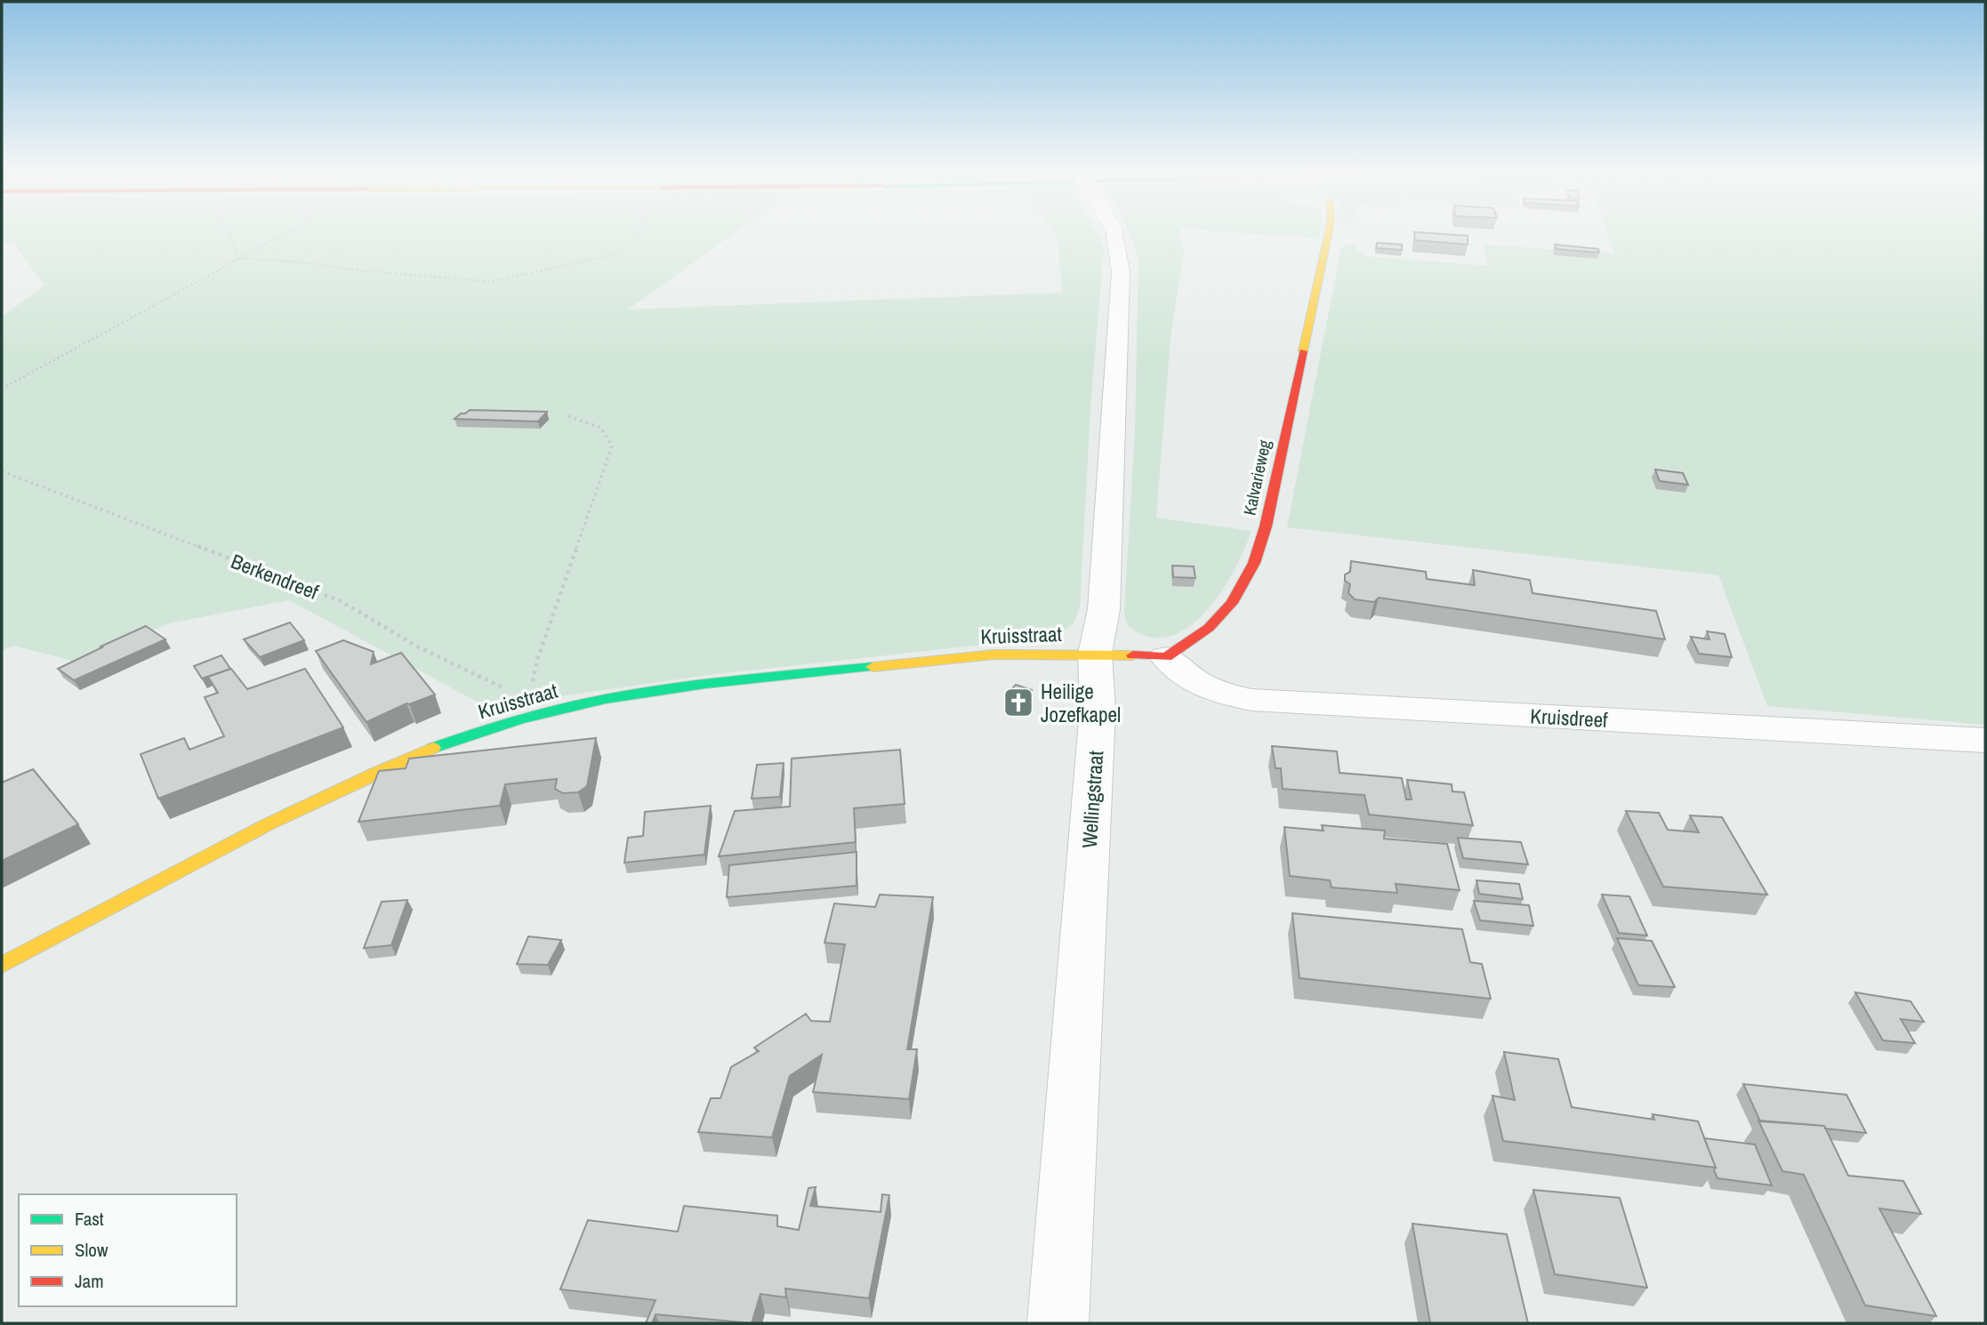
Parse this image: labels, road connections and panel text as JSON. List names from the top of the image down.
{
  "streets": {
    "main road": ["Kalvarieweg", "Kruisstraat"],
    "street": ["Kruisdreef", "Wellingstraat"],
    "path": ["Berkendreef"]
  },
  "crossings": [
    ["Kalvarieweg", "Kruisdreef"],
    ["Berkendreef", "Kruisstraat"],
    ["Kruisstraat", "Wellingstraat"]
  ],
  "places": {
    "church": ["Heilige Jozefkapel"]
  },
  "legend": ["Fast", "Slow", "Jam"]
}
